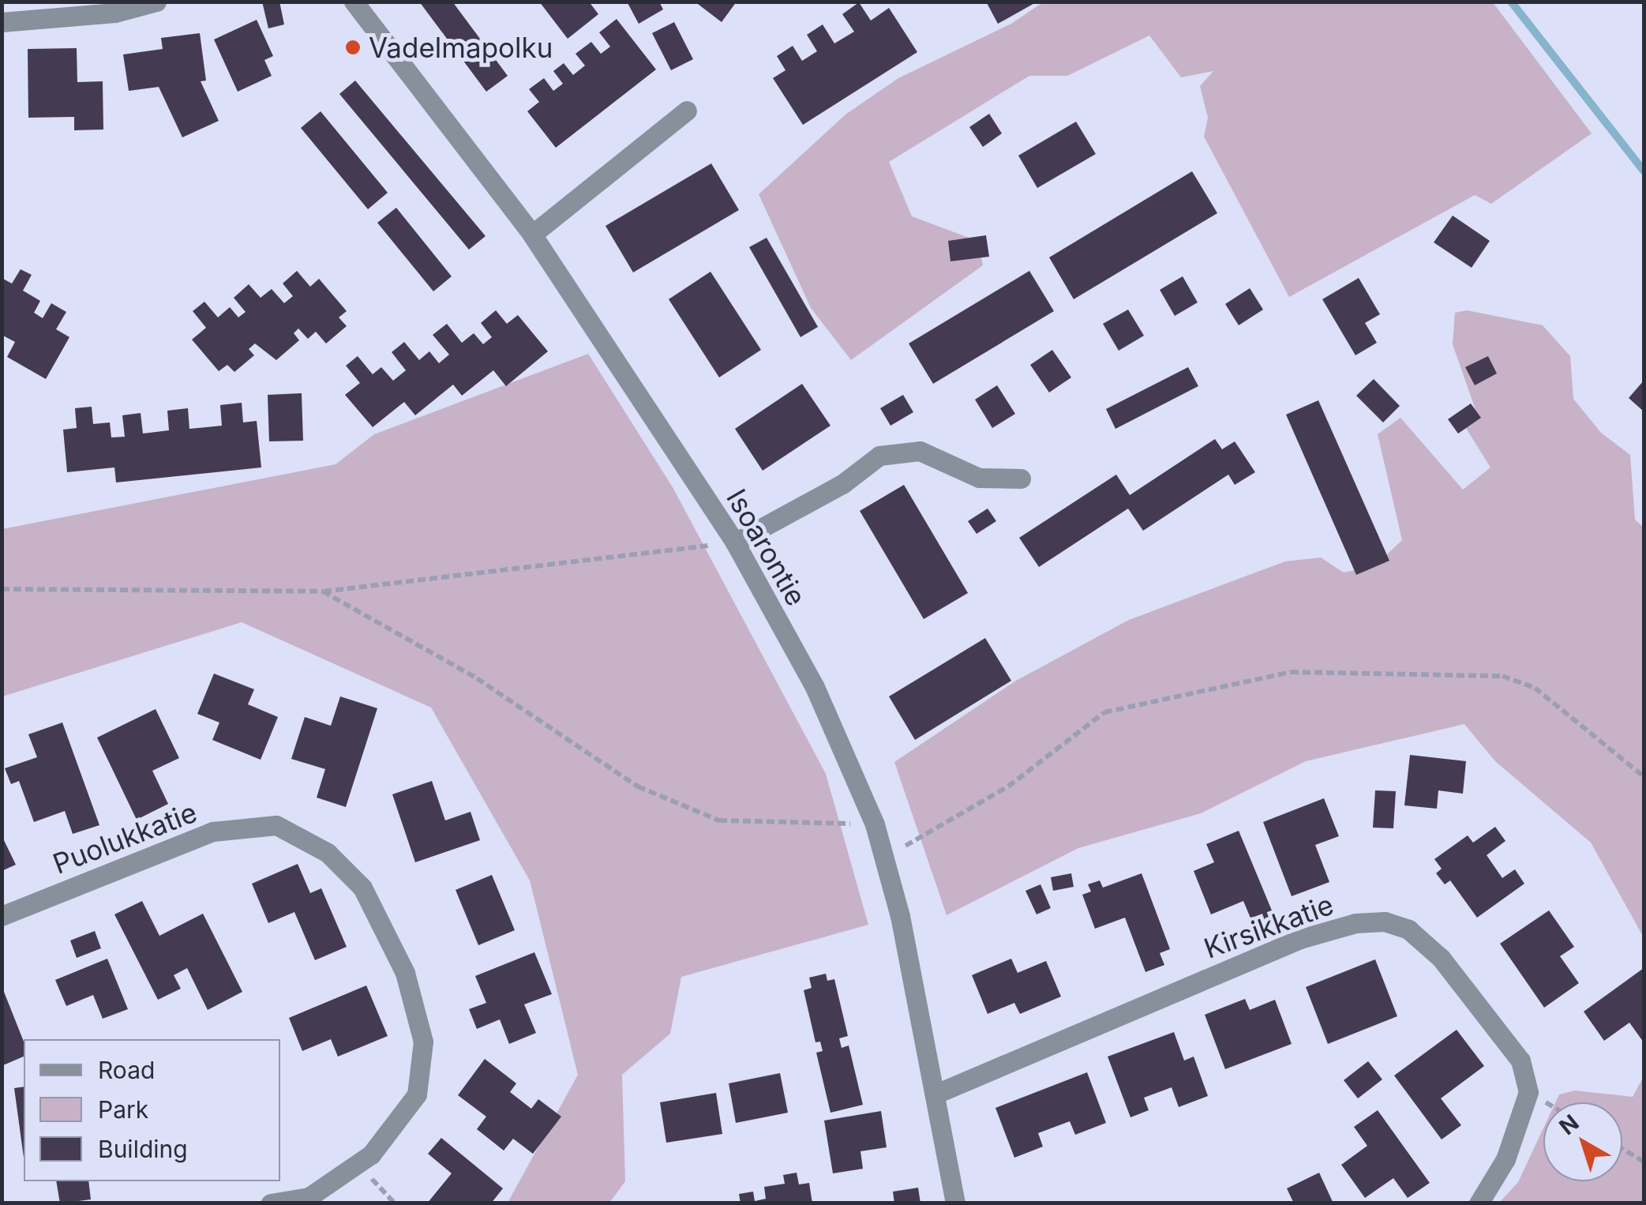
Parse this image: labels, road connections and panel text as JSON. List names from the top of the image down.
{
  "streets": {
    "street": ["Isoarontie", "Puolukkatie", "Kirsikkatie"]
  },
  "crossings": [
    ["Isoarontie", "Kirsikkatie"]
  ],
  "places": ["Vadelmapolku"],
  "legend": ["Road", "Park", "Building"],
  "north": "top left"
}
